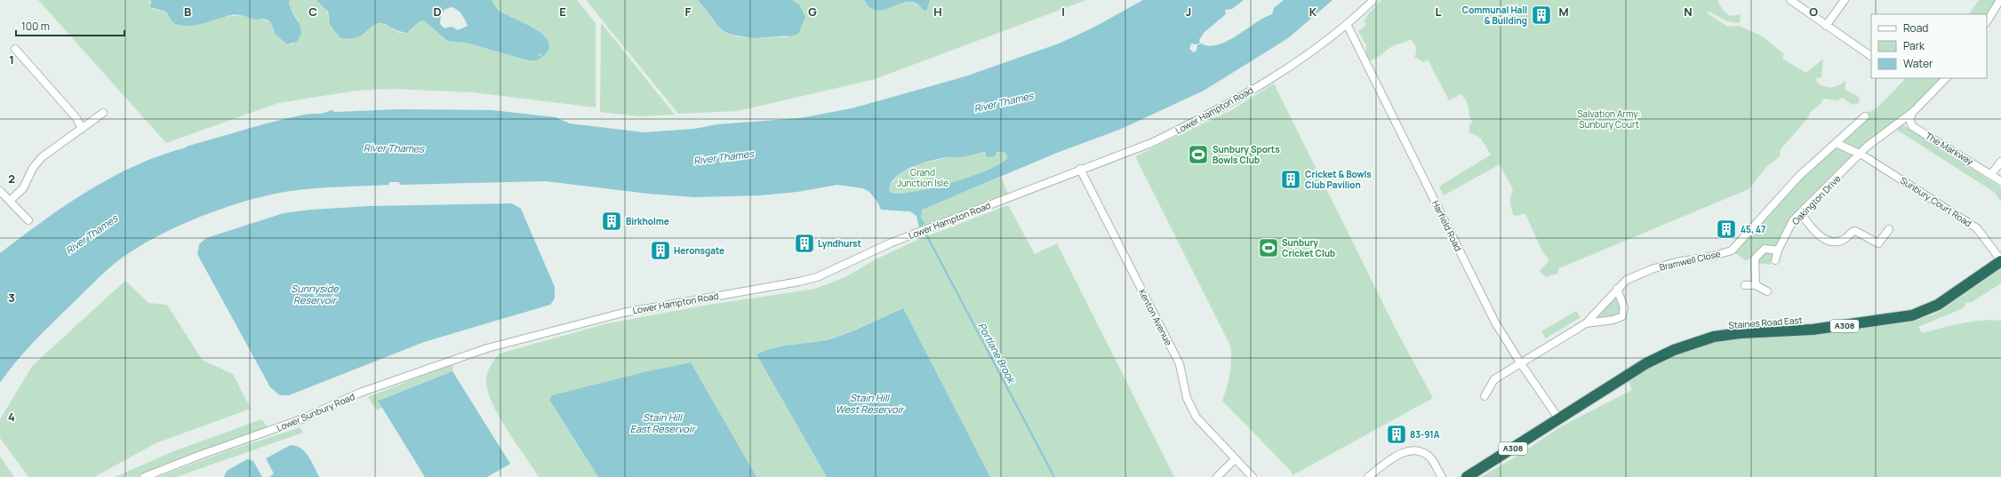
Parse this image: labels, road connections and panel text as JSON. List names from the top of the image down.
{
  "streets": {
    "highway": ["Staines Road East", "A308"],
    "street": [
      "Lower Hampton Road",
      "The Markway",
      "Oakington Drive",
      "Sunbury Court Road",
      "Harfield Road",
      "Bramwell Close",
      "Kenton Avenue",
      "Lower Sunbury Road"
    ]
  },
  "crossings": [
    ["Lower Hampton Road", "Harfield Road"],
    ["Lower Hampton Road", "Kenton Avenue"],
    ["Lower Hampton Road", "Lower Sunbury Road"],
    ["The Markway", "Oakington Drive"],
    ["Oakington Drive", "Sunbury Court Road"],
    ["Sunbury Court Road", "Staines Road East"],
    ["Harfield Road", "Bramwell Close"],
    ["Harfield Road", "Staines Road East"]
  ],
  "water": [
    "River Thames",
    "Sunnyside Reservoir",
    "Portlane Brook",
    "Stain Hill West Reservoir",
    "Stain Hill East Reservoir"
  ],
  "parks": ["Salvation Army: Sunbury Court", "Grand Junction Isle"],
  "places": {
    "building": [
      "Communal Hall & Building",
      "Cricket & Bowls Club Pavilion",
      "Birkholme",
      "45, 47",
      "Lyndhurst",
      "Heronsgate",
      "83-91A"
    ],
    "sports": ["Sunbury Sports Bowls Club", "Sunbury Cricket Club"]
  },
  "legend": ["Road", "Park", "Water"],
  "scale_bar": "100 m",
  "grid": {
    "columns": [
      "B",
      "C",
      "D",
      "E",
      "F",
      "G",
      "H",
      "I",
      "J",
      "K",
      "L",
      "M",
      "N",
      "O"
    ],
    "rows": [
      "1",
      "2",
      "3",
      "4"
    ]
  }
}
